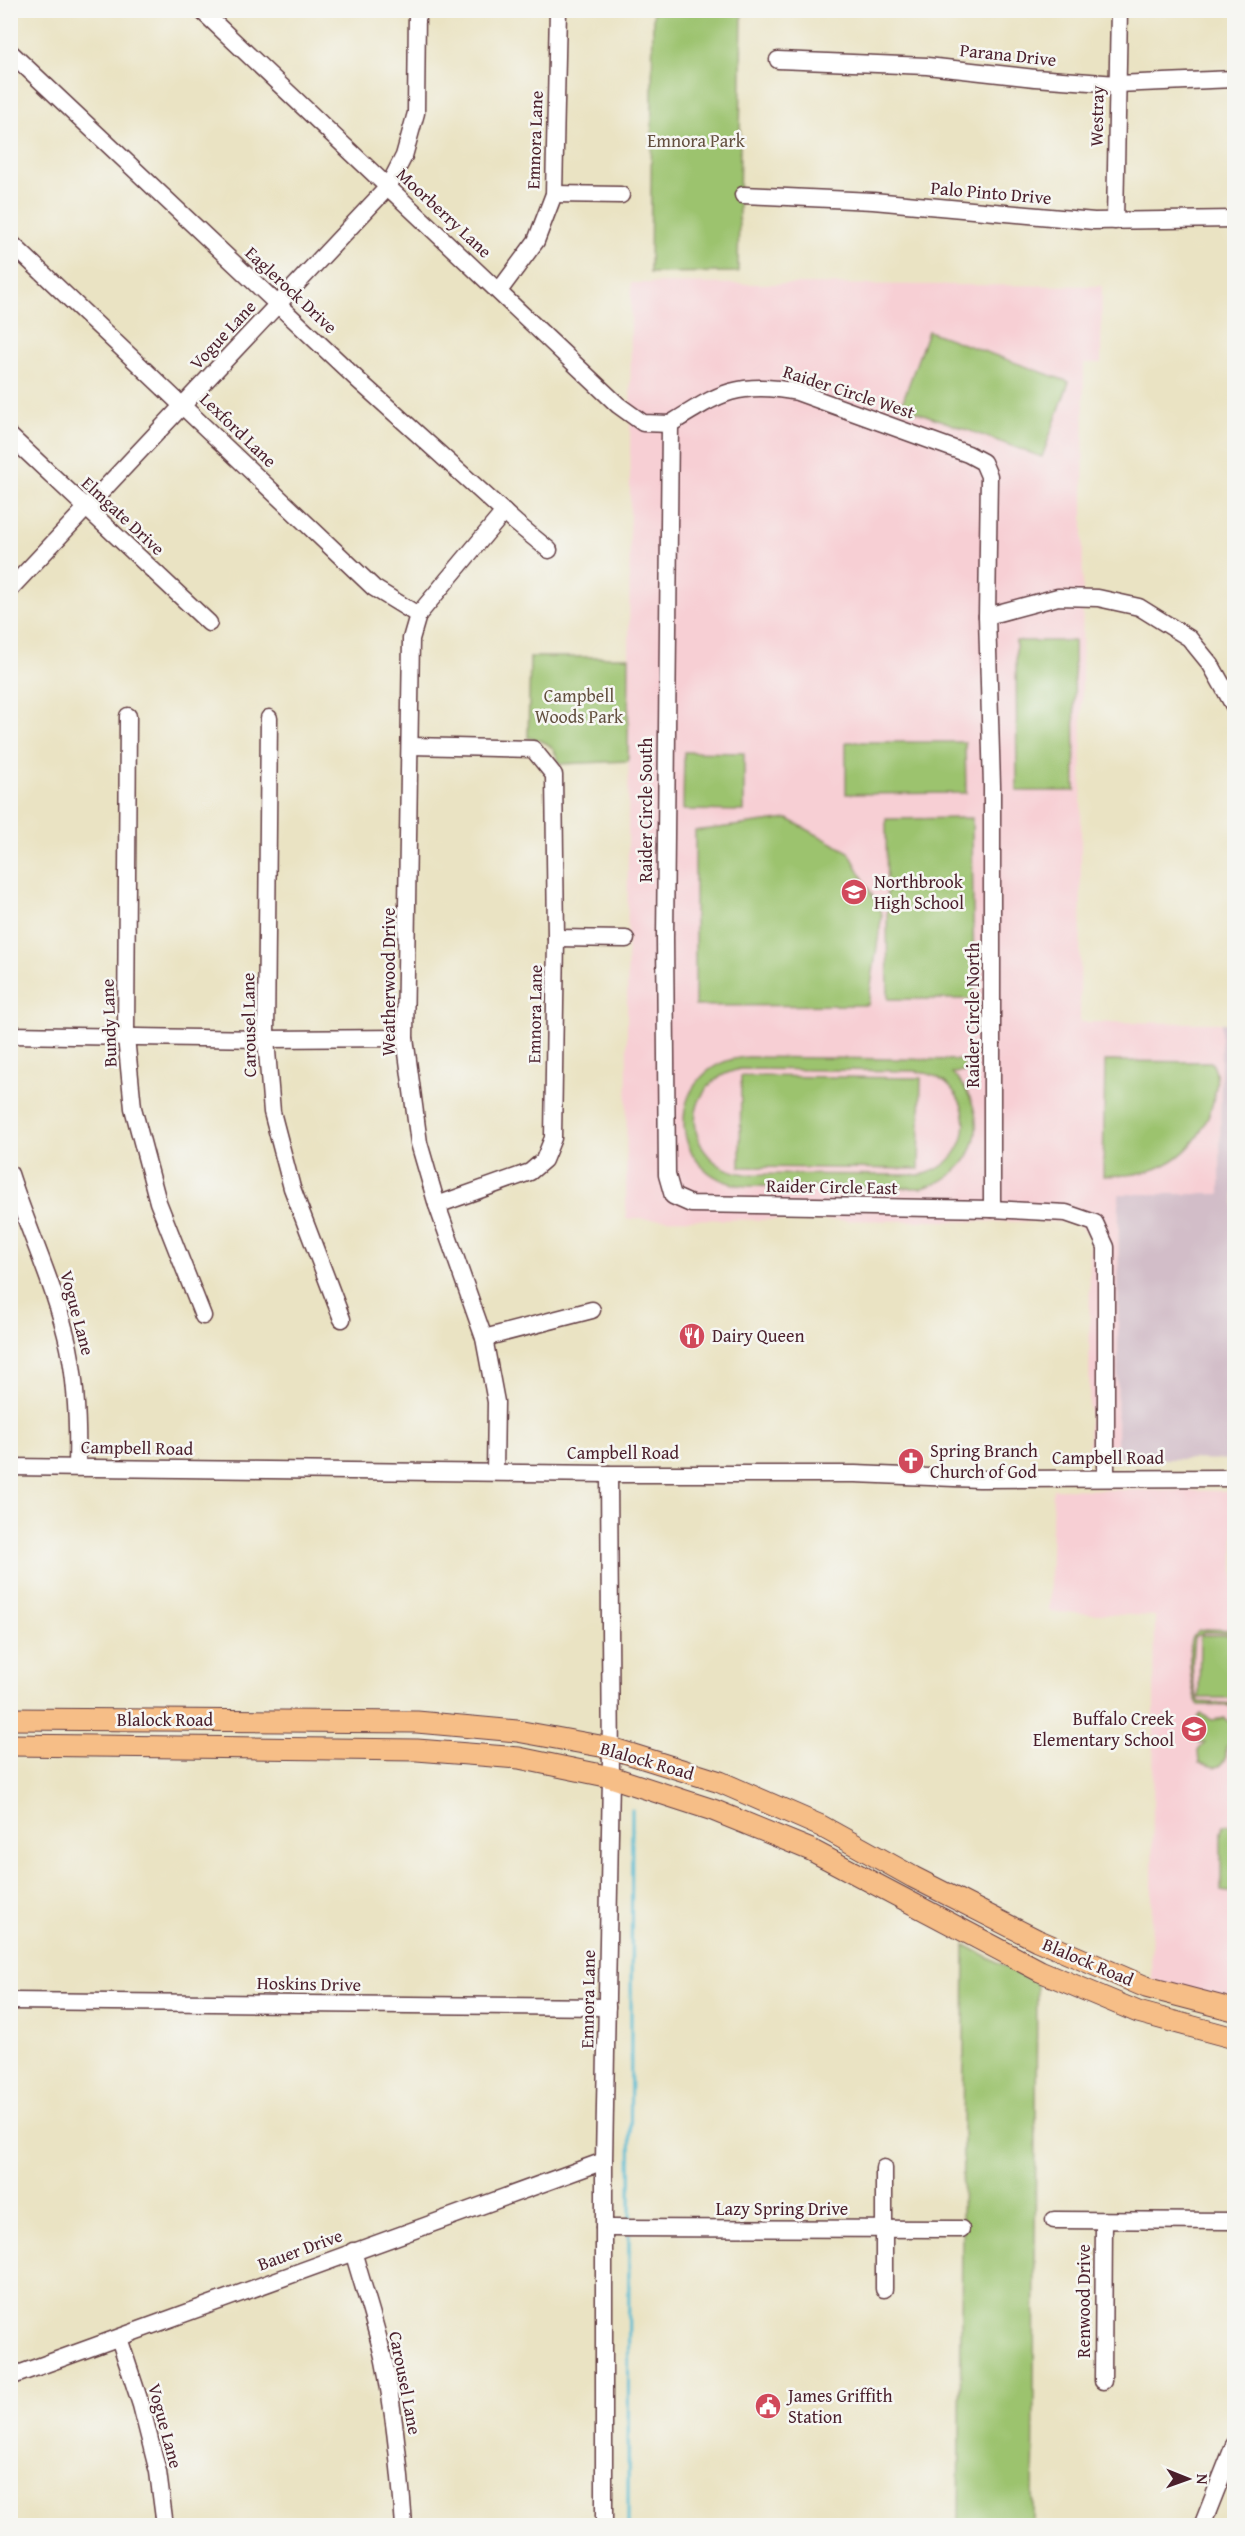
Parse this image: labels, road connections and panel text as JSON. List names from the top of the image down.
{
  "streets": {
    "main road": ["Blalock Road"],
    "street": [
      "Parana Drive",
      "Westray",
      "Emnora Lane",
      "Palo Pinto Drive",
      "Moorberry Lane",
      "Eaglerock Drive",
      "Vogue Lane",
      "Raider Circle West",
      "Lexford Lane",
      "Elmgate Drive",
      "Raider Circle South",
      "Weatherwood Drive",
      "Raider Circle North",
      "Bundy Lane",
      "Carousel Lane",
      "Raider Circle East",
      "Campbell Road",
      "Hoskins Drive",
      "Lazy Spring Drive",
      "Bauer Drive",
      "Renwood Drive"
    ]
  },
  "crossings": [
    ["Parana Drive", "Westray"],
    ["Westray", "Palo Pinto Drive"],
    ["Emnora Lane", "Moorberry Lane"],
    ["Emnora Lane", "Weatherwood Drive"],
    ["Emnora Lane", "Campbell Road"],
    ["Emnora Lane", "Blalock Road"],
    ["Emnora Lane", "Hoskins Drive"],
    ["Emnora Lane", "Lazy Spring Drive"],
    ["Emnora Lane", "Bauer Drive"],
    ["Moorberry Lane", "Vogue Lane"],
    ["Moorberry Lane", "Raider Circle West"],
    ["Moorberry Lane", "Raider Circle South"],
    ["Eaglerock Drive", "Vogue Lane"],
    ["Eaglerock Drive", "Weatherwood Drive"],
    ["Vogue Lane", "Lexford Lane"],
    ["Vogue Lane", "Elmgate Drive"],
    ["Vogue Lane", "Campbell Road"],
    ["Vogue Lane", "Bauer Drive"],
    ["Raider Circle West", "Raider Circle South"],
    ["Raider Circle West", "Raider Circle North"],
    ["Lexford Lane", "Weatherwood Drive"],
    ["Raider Circle South", "Raider Circle East"],
    ["Weatherwood Drive", "Campbell Road"],
    ["Raider Circle North", "Raider Circle East"],
    ["Carousel Lane", "Bauer Drive"]
  ],
  "parks": ["Emnora Park", "Campbell Woods Park"],
  "places": {
    "school or university": ["Northbrook High School", "Buffalo Creek Elementary School"],
    "restaurant": ["Dairy Queen"],
    "church": ["Spring Branch Church of God"],
    "public building": ["James Griffith Station"]
  },
  "north": "right"
}
